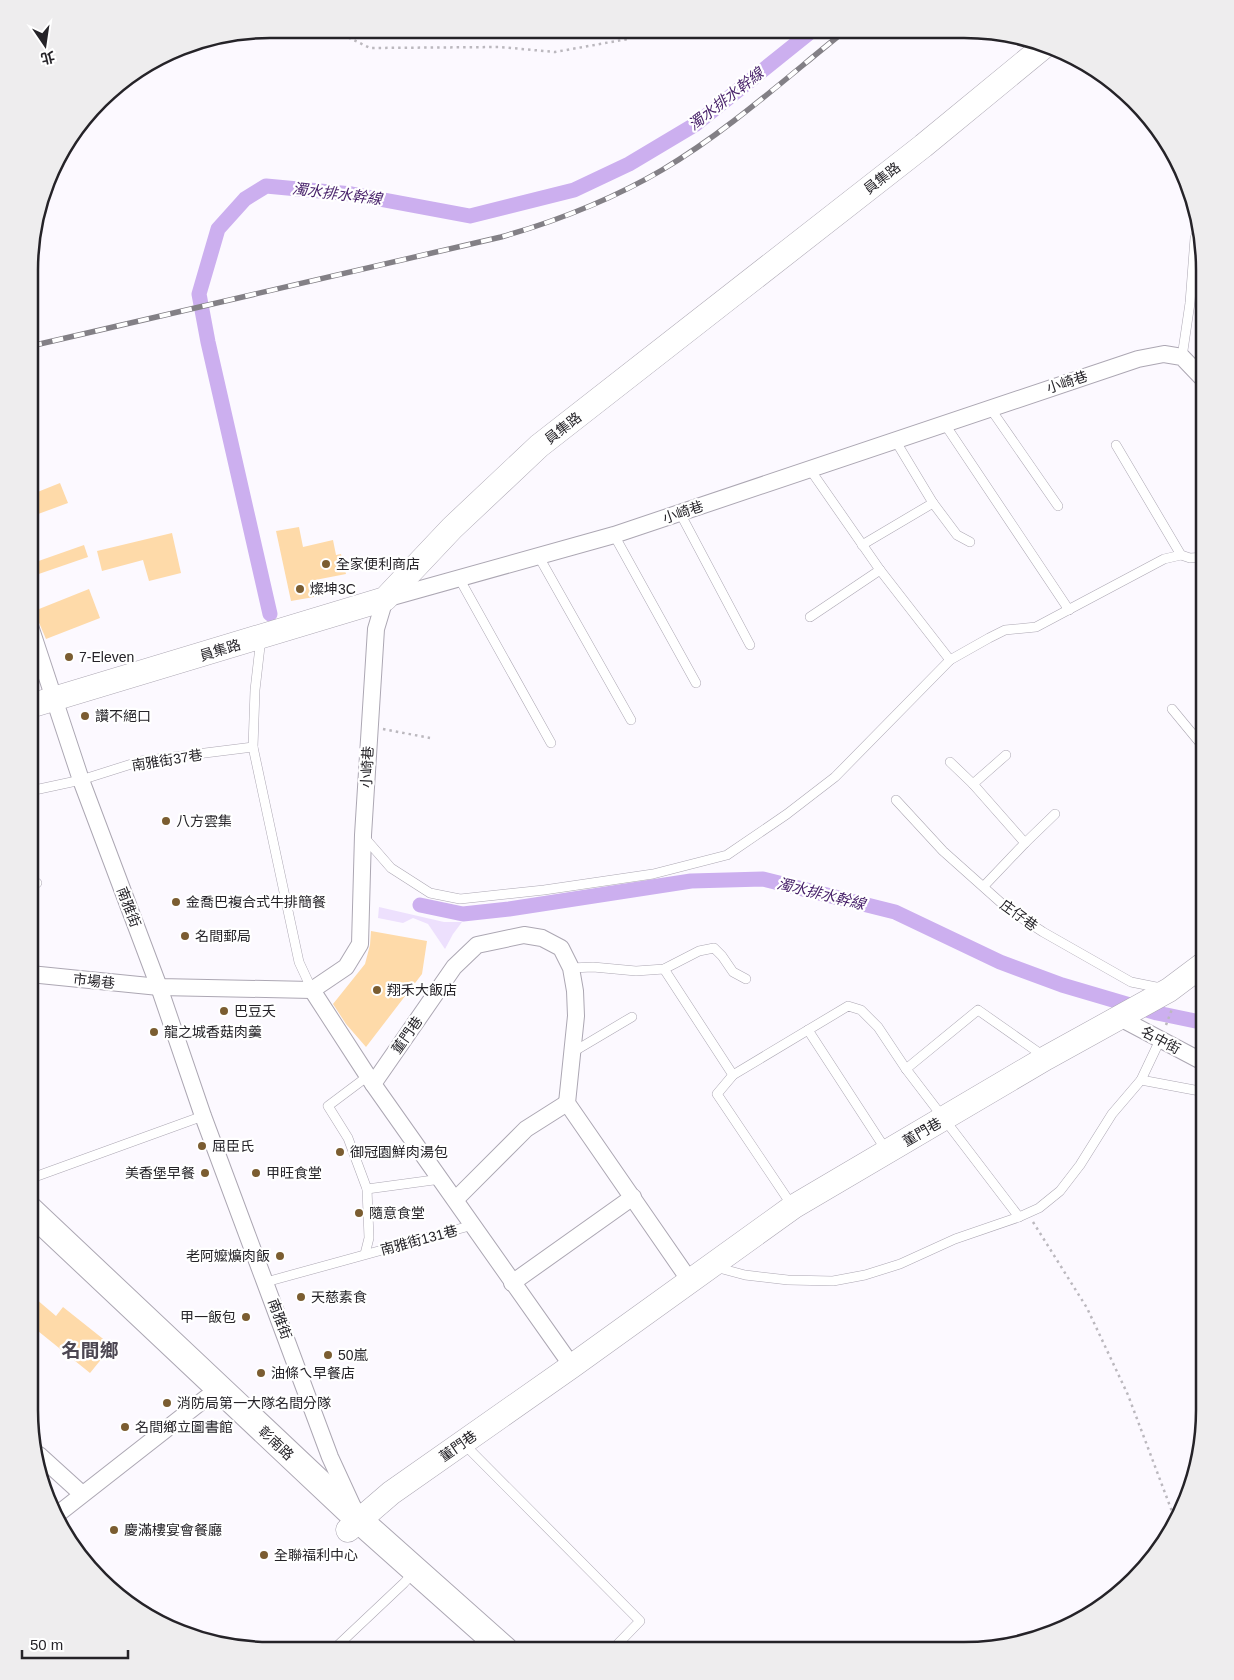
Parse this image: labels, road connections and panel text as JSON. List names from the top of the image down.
{
  "streets": {
    "main road": ["員集路", "董門巷", "彰南路"],
    "street": [
      "小崎巷",
      "南雅街",
      "市場巷",
      "名中街"
    ],
    "lane": ["南雅街37巷", "庄仔巷", "南雅街131巷"]
  },
  "crossings": [
    ["員集路", "小崎巷"],
    ["員集路", "南雅街"],
    ["南雅街37巷", "南雅街"],
    ["南雅街", "市場巷"],
    ["南雅街", "董門巷"],
    ["南雅街", "南雅街131巷"],
    ["南雅街", "彰南路"],
    ["庄仔巷", "董門巷"],
    ["董門巷", "名中街"],
    ["董門巷", "南雅街131巷"],
    ["董門巷", "彰南路"]
  ],
  "districts": ["名間鄉"],
  "water": ["濁水排水幹線"],
  "places": [
    "全家便利商店",
    "燦坤3C",
    "7-Eleven",
    "讚不絕口",
    "八方雲集",
    "金喬巴複合式牛排簡餐",
    "名間郵局",
    "翔禾大飯店",
    "巴豆夭",
    "龍之城香菇肉羹",
    "屈臣氏",
    "御冠園鮮肉湯包",
    "美香堡早餐",
    "甲旺食堂",
    "隨意食堂",
    "老阿嬤爌肉飯",
    "天慈素食",
    "甲一飯包",
    "50嵐",
    "油條ㄟ早餐店",
    "消防局第一大隊名間分隊",
    "名間鄉立圖書館",
    "慶滿樓宴會餐廳",
    "全聯福利中心"
  ],
  "scale_bar": "50 m",
  "north": "bottom"
}
